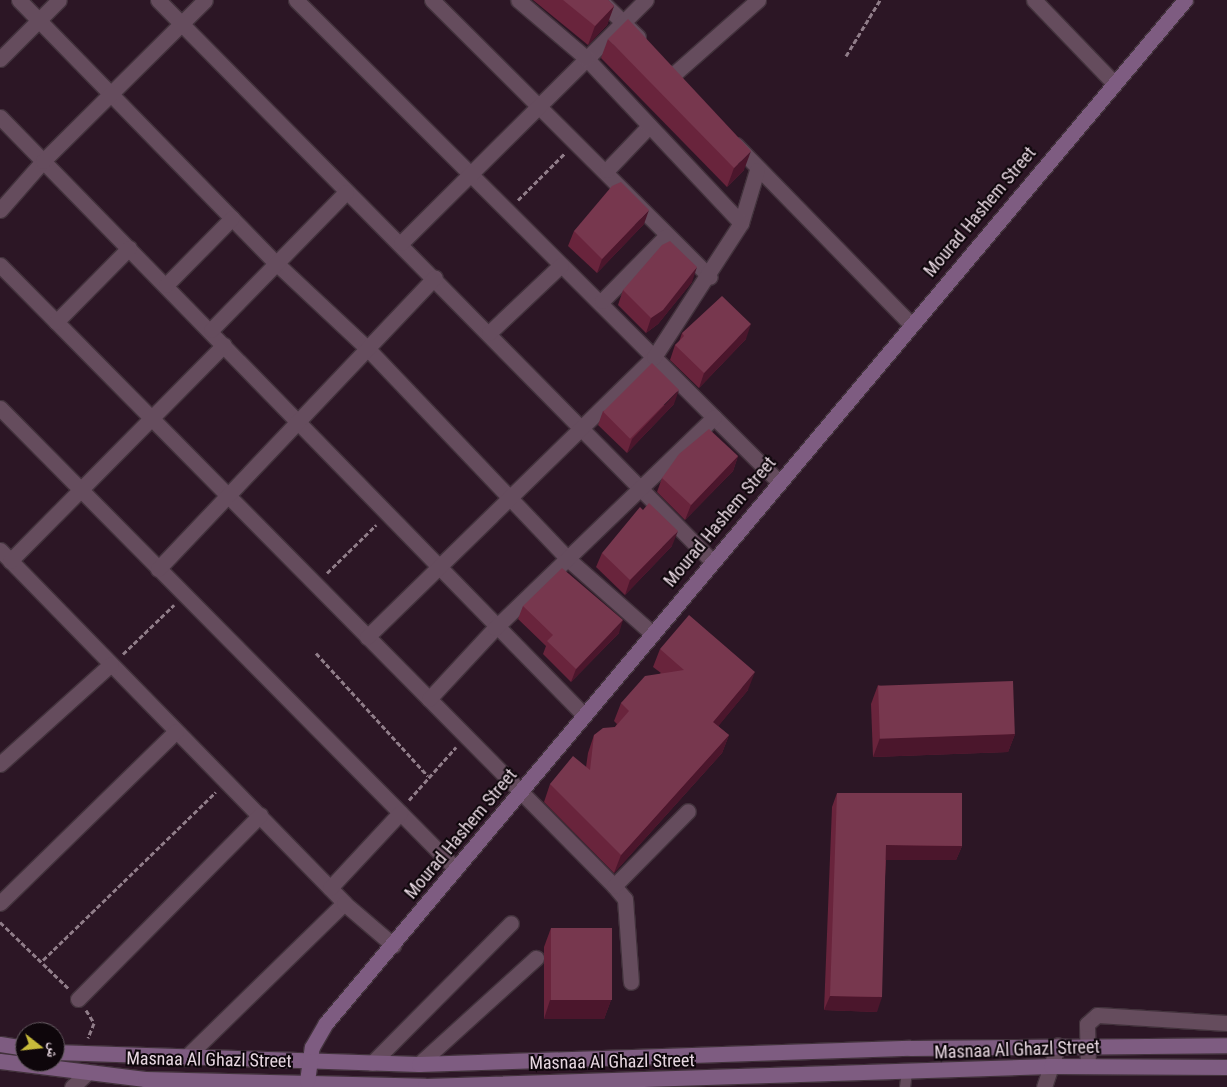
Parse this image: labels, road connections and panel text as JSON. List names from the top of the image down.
{
  "streets": {
    "street": ["Mourad Hashem Street", "Masnaa Al Ghazl Street"]
  },
  "crossings": [
    ["Mourad Hashem Street", "Masnaa Al Ghazl Street"]
  ],
  "north": "right"
}
